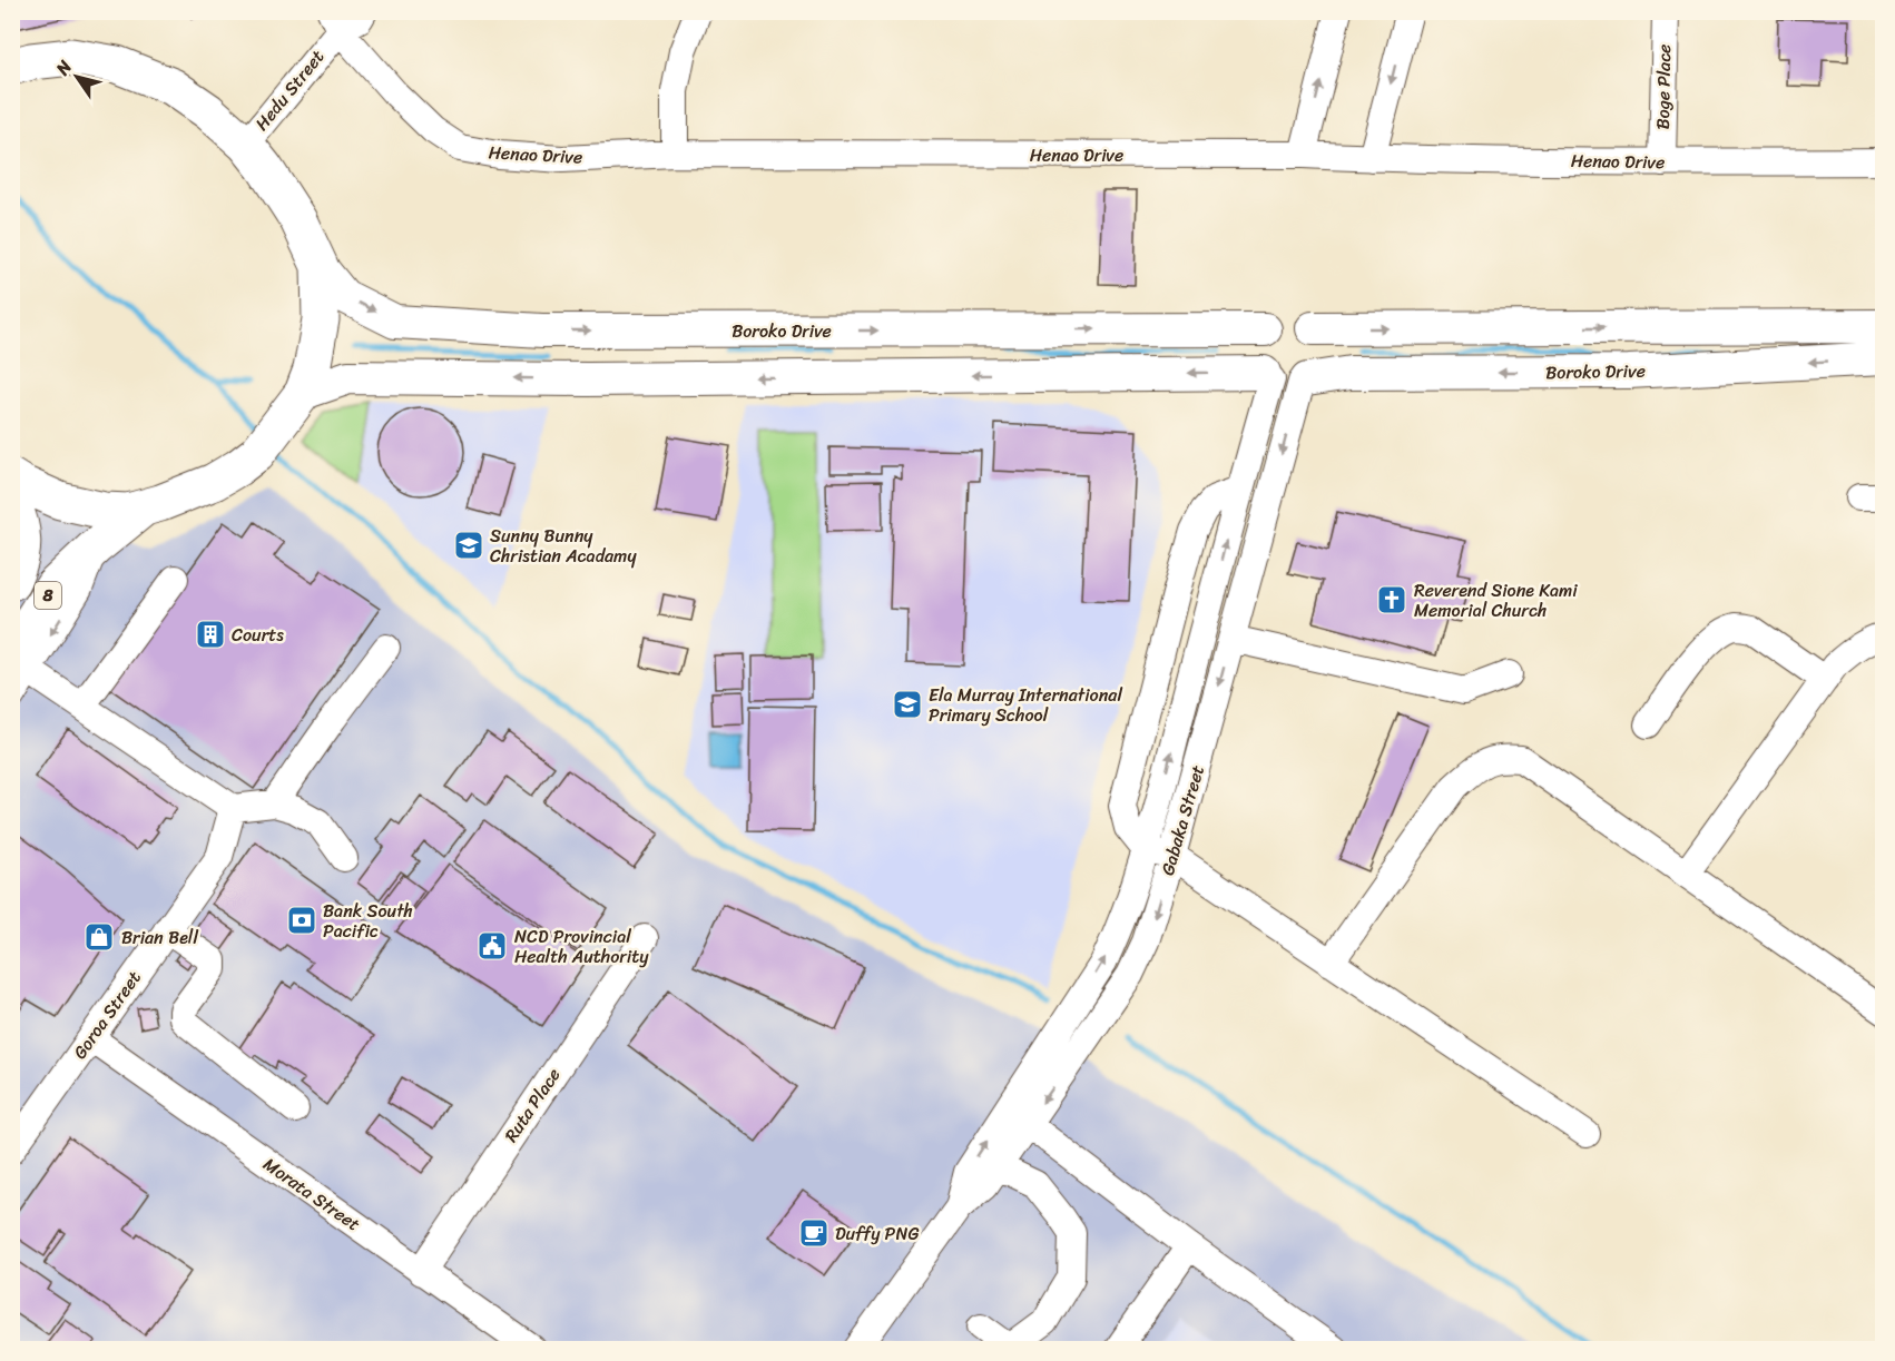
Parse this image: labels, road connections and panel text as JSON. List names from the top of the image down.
{
  "streets": {
    "highway": ["8"],
    "main road": ["Boroko Drive"],
    "street": [
      "Boge Place",
      "Hedu Street",
      "Henao Drive",
      "Gabaka Street",
      "Goroa Street",
      "Ruta Place",
      "Morata Street"
    ]
  },
  "crossings": [
    ["Boge Place", "Henao Drive"],
    ["Hedu Street", "Henao Drive"],
    ["Boroko Drive", "Gabaka Street"],
    ["Goroa Street", "Morata Street"],
    ["Ruta Place", "Morata Street"]
  ],
  "places": {
    "school or university": ["Sunny Bunny Christian Acadamy", "Ela Murray International Primary School"],
    "church": ["Reverend Sione Kami Memorial Church"],
    "building": ["Courts"],
    "bank": ["Bank South Pacific"],
    "shop": ["Brian Bell"],
    "public building": ["NCD Provincial Health Authority"],
    "cafe": ["Duffy PNG"]
  },
  "north": "top left"
}
